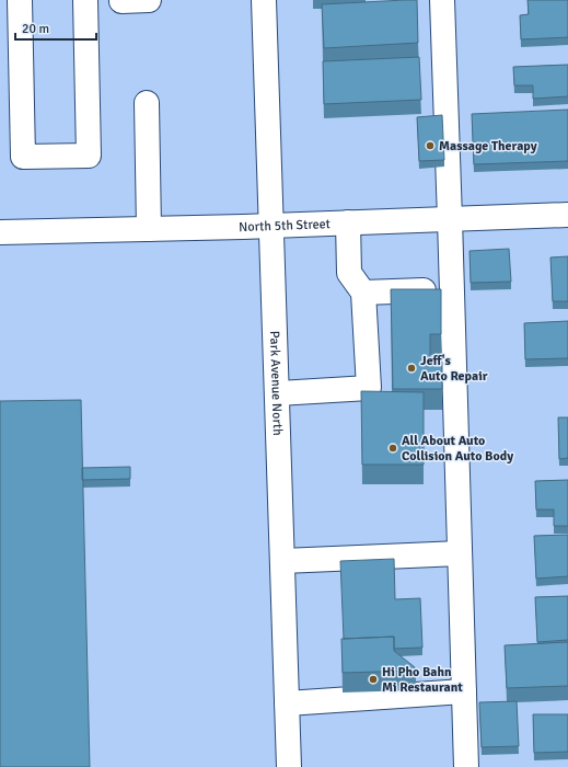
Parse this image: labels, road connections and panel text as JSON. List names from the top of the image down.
{
  "streets": {
    "street": ["North 5th Street", "Park Avenue North"]
  },
  "crossings": [
    ["North 5th Street", "Park Avenue North"]
  ],
  "places": [
    "Massage Therapy",
    "Jeff's Auto Repair",
    "All About Auto Collision Auto Body",
    "Hi Pho Bahn Mi Restaurant"
  ],
  "scale_bar": "20 m"
}
